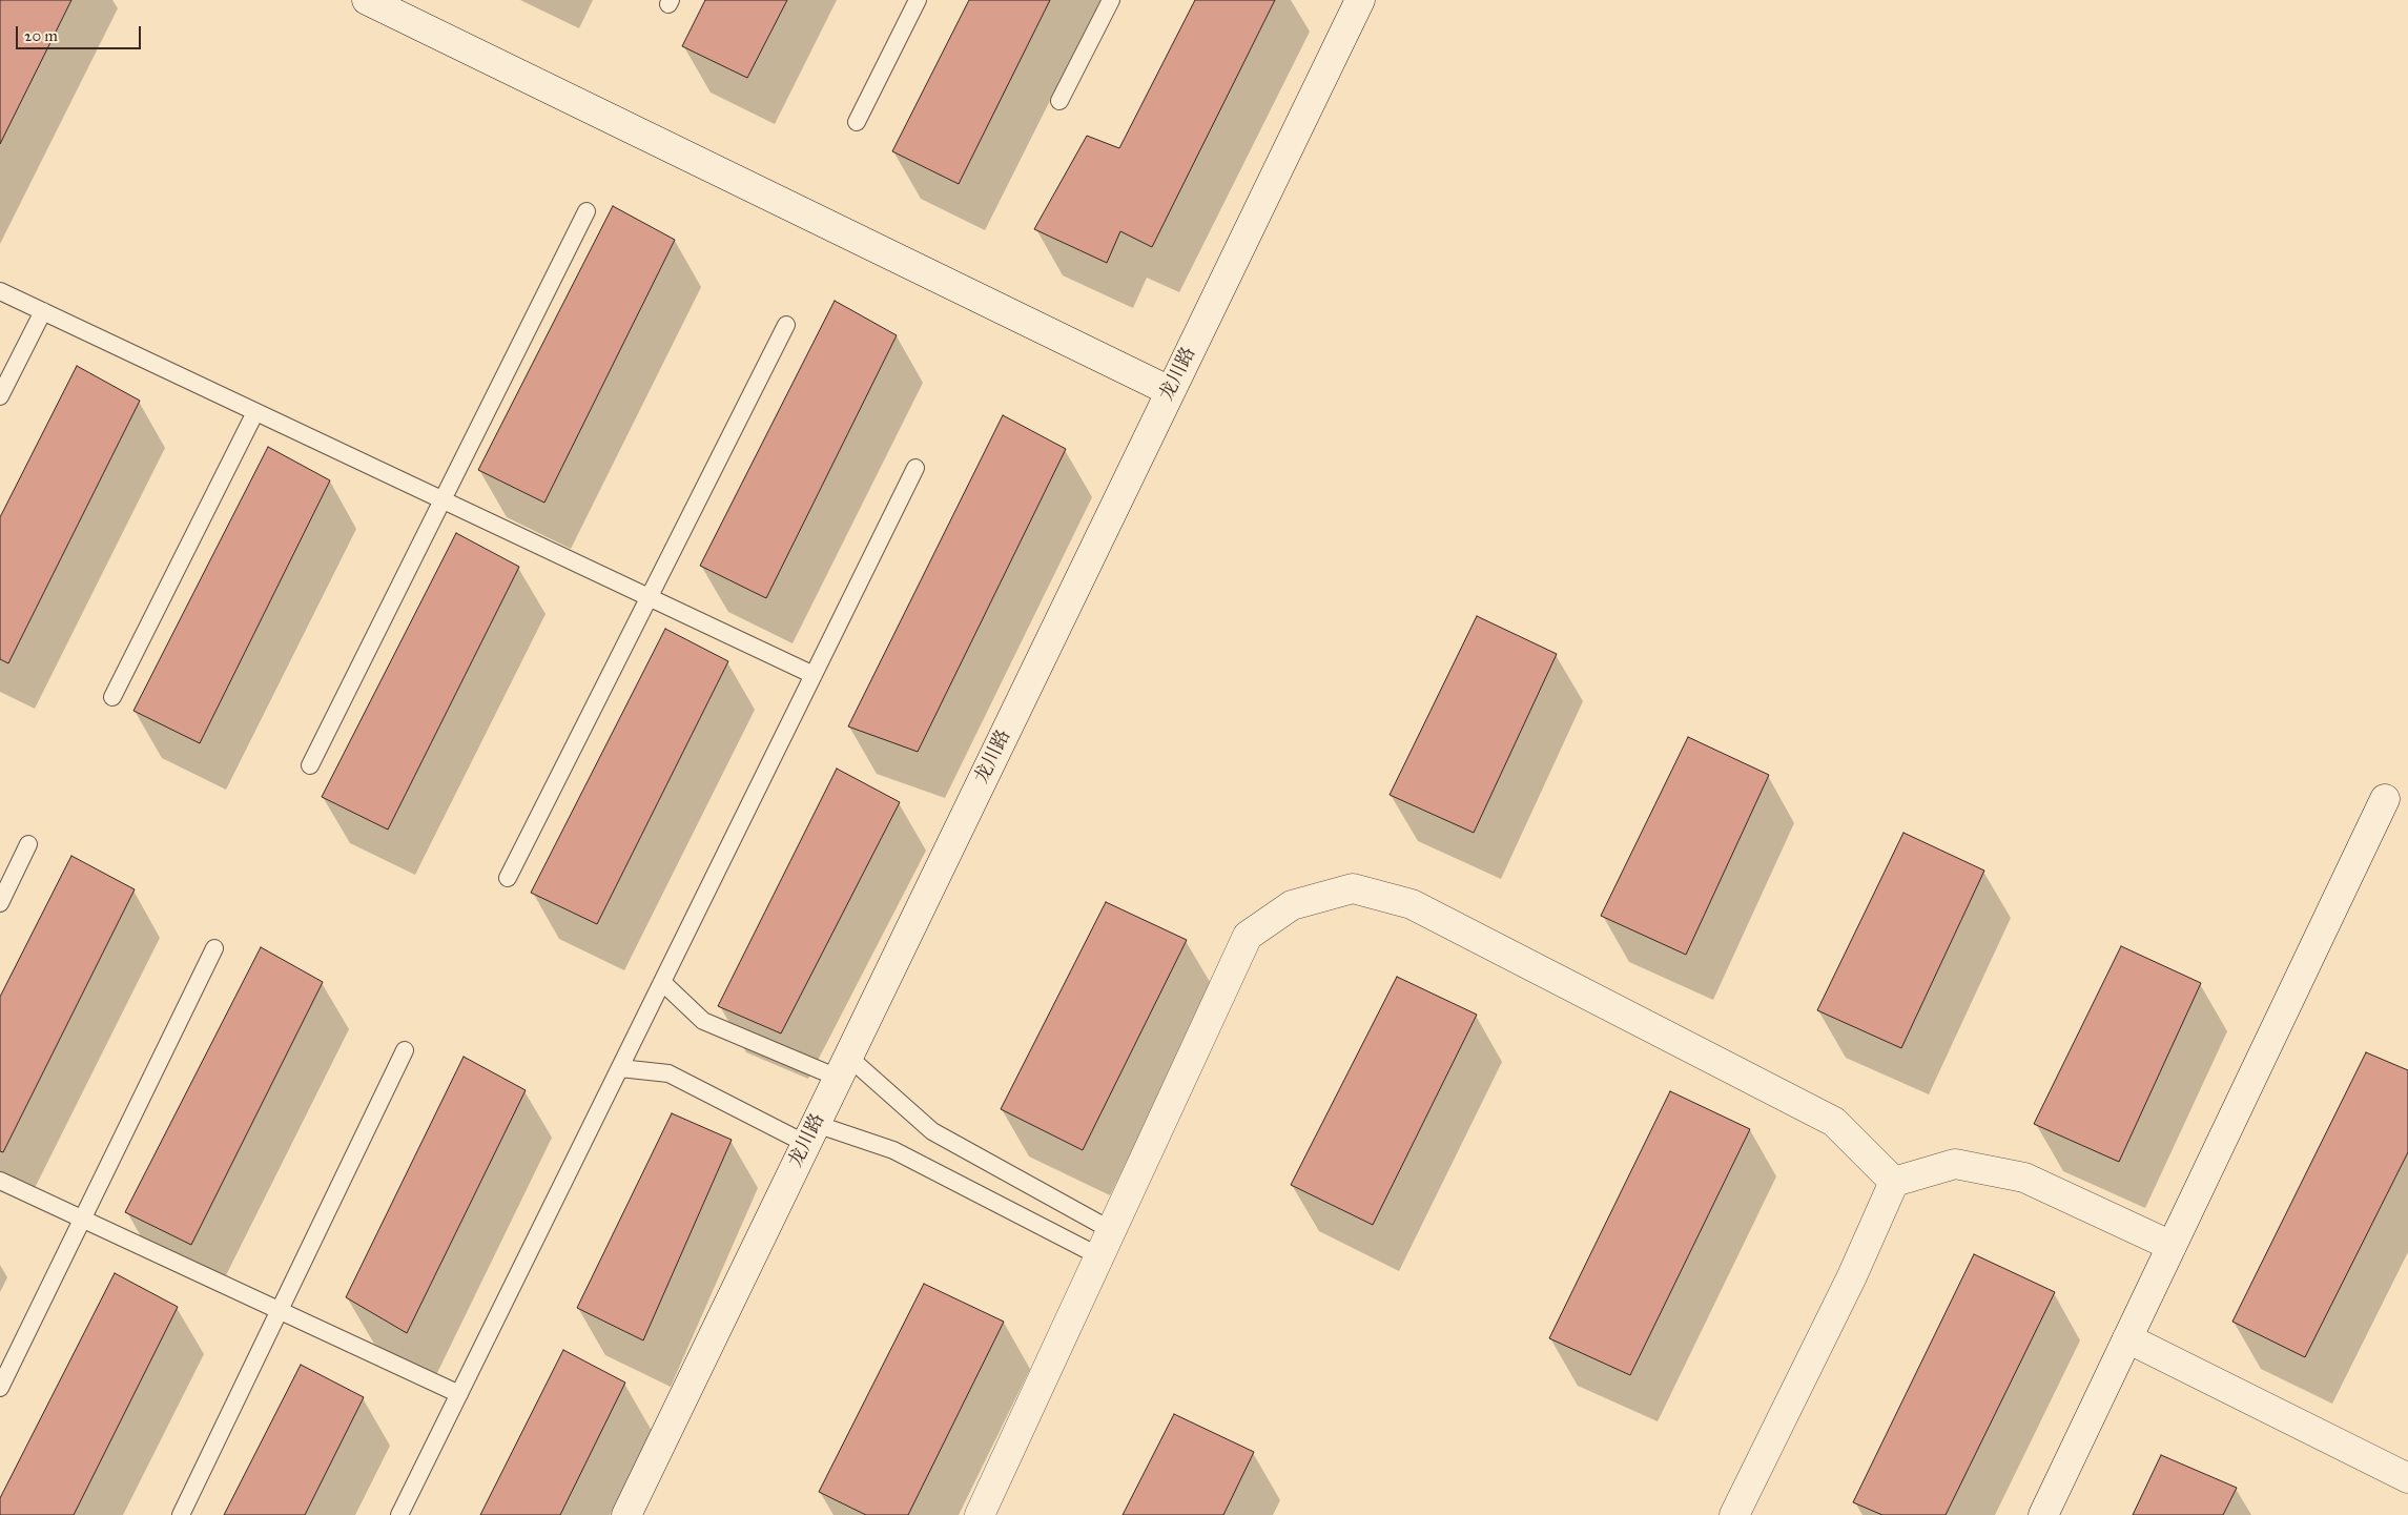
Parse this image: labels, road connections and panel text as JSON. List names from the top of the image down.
{
  "streets": {
    "street": ["龙川路"]
  },
  "scale_bar": "20 m"
}
